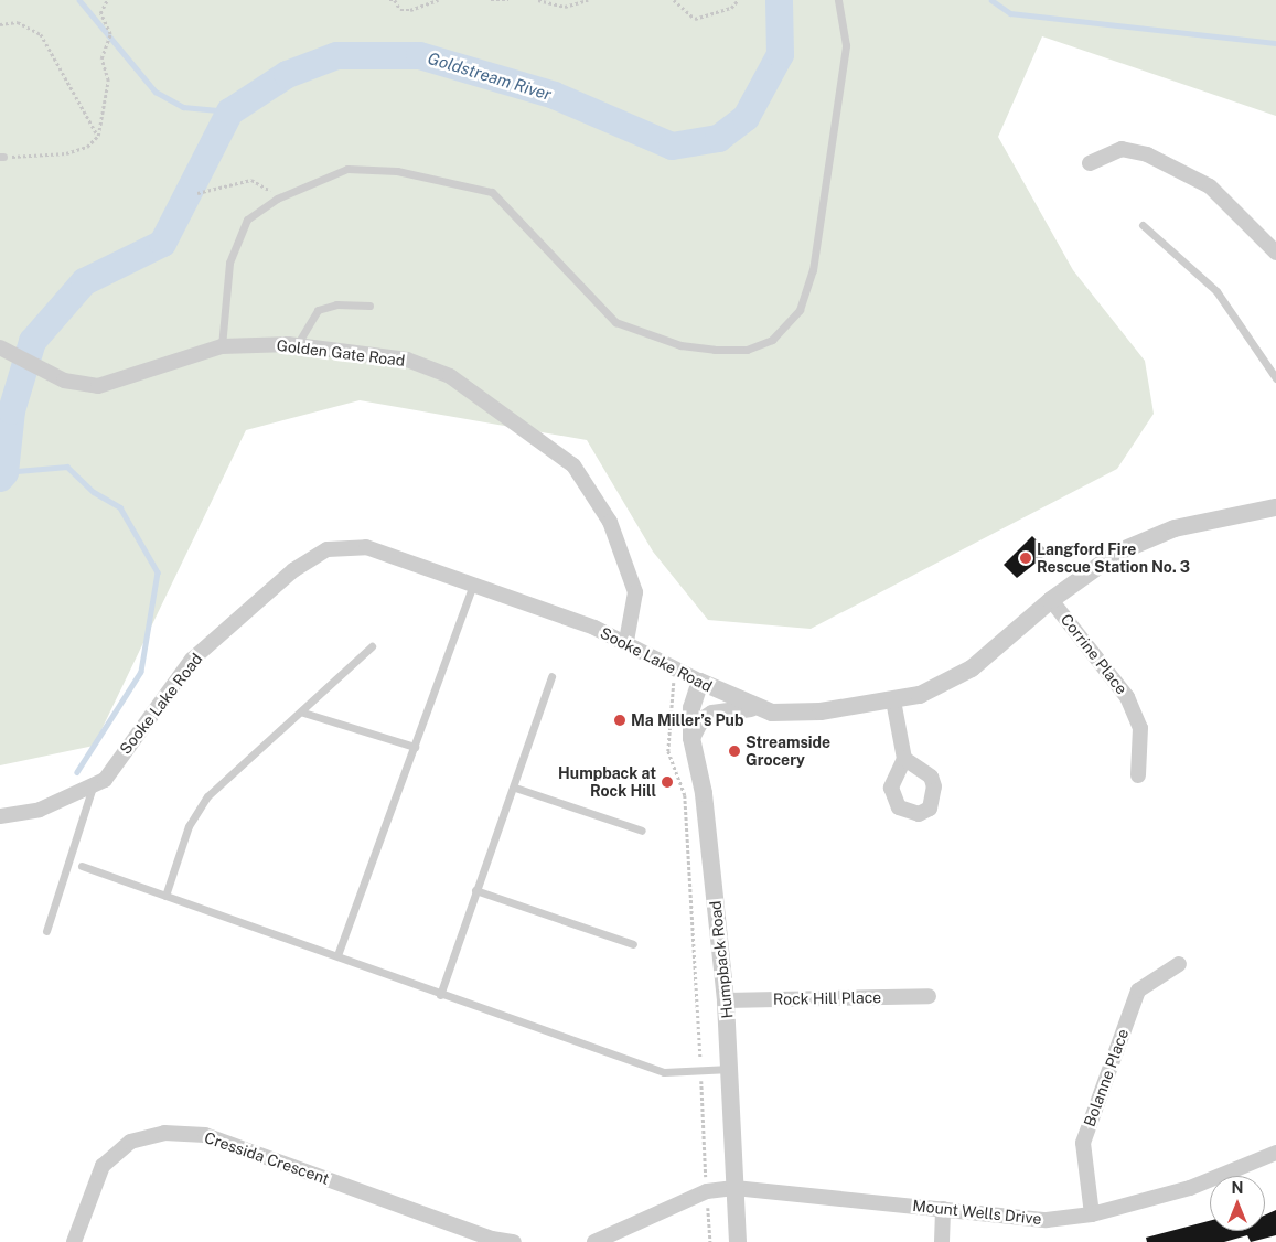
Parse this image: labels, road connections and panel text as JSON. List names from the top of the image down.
{
  "streets": {
    "street": [
      "Golden Gate Road",
      "Corrine Place",
      "Sooke Lake Road",
      "Humpback Road",
      "Rock Hill Place",
      "Bolanne Place",
      "Cressida Crescent",
      "Mount Wells Drive"
    ]
  },
  "crossings": [
    ["Golden Gate Road", "Sooke Lake Road"],
    ["Corrine Place", "Sooke Lake Road"],
    ["Sooke Lake Road", "Humpback Road"],
    ["Humpback Road", "Rock Hill Place"],
    ["Humpback Road", "Mount Wells Drive"],
    ["Bolanne Place", "Mount Wells Drive"]
  ],
  "water": ["Goldstream River"],
  "places": [
    "Langford Fire Rescue Station No. 3",
    "Ma Miller’s Pub",
    "Streamside Grocery",
    "Humpback at Rock Hill"
  ],
  "north": "top"
}
